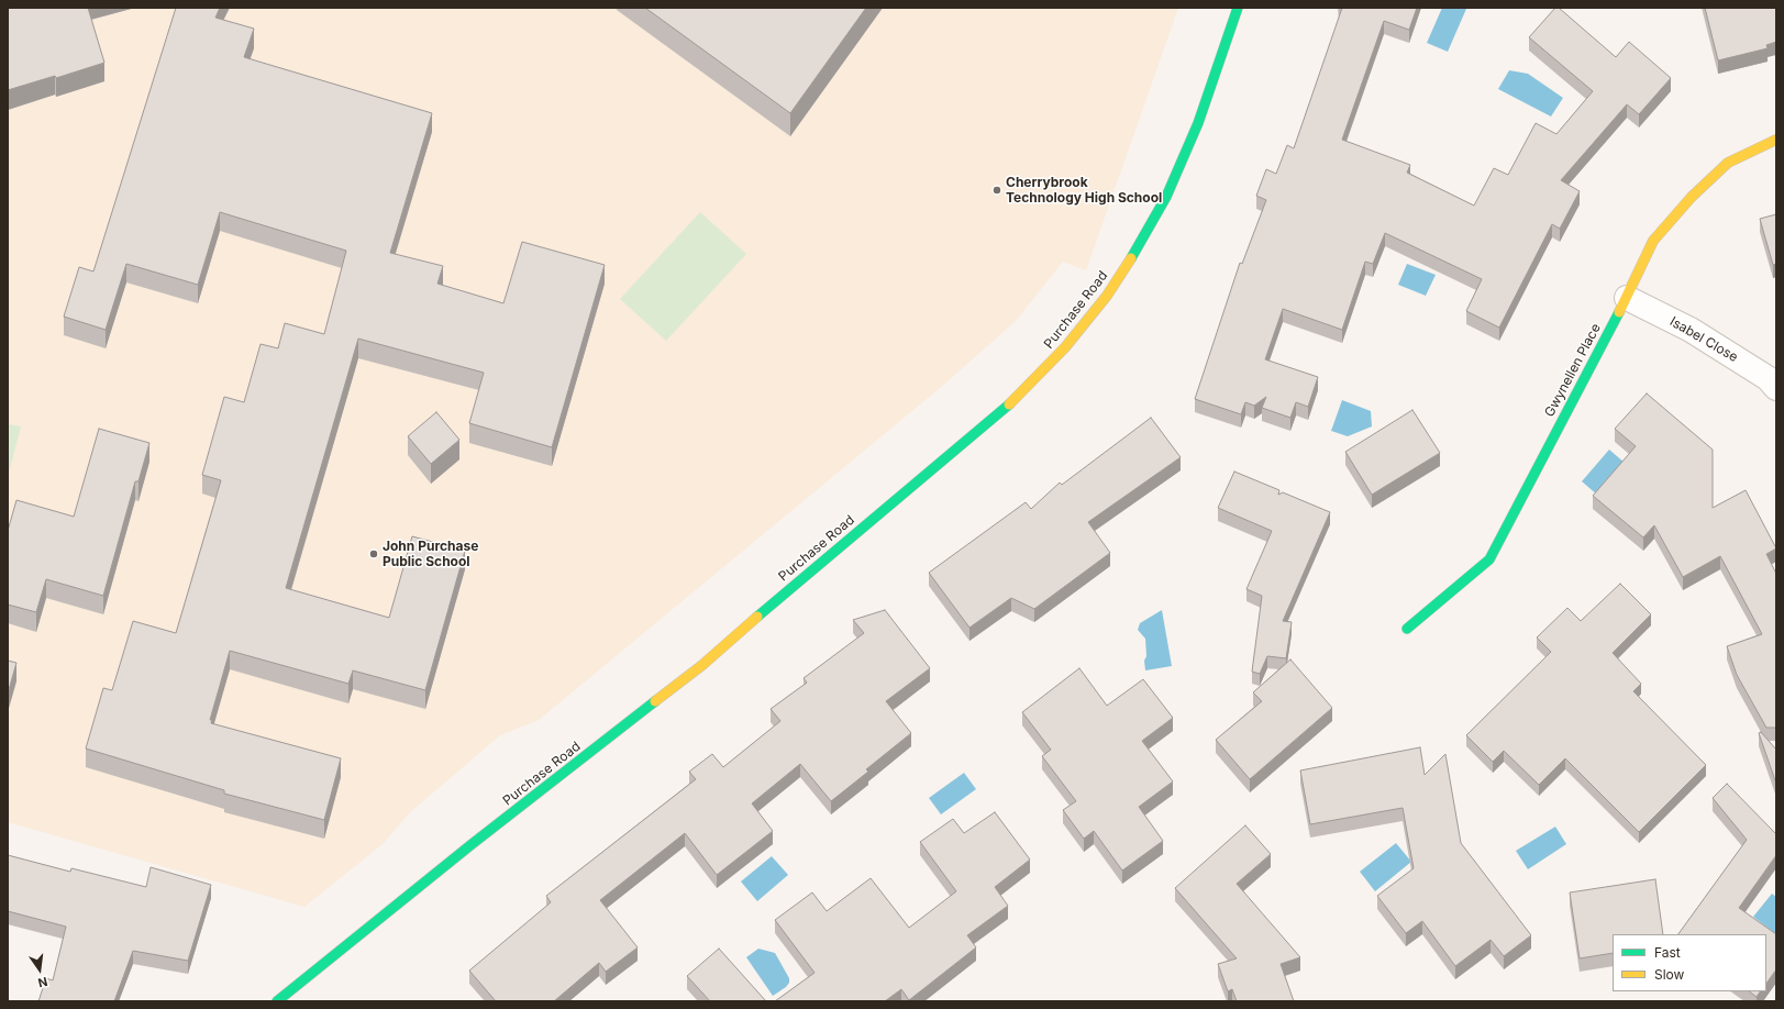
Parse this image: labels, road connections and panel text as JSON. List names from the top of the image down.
{
  "streets": {
    "main road": ["Purchase Road", "Gwynellen Place"],
    "street": ["Isabel Close"]
  },
  "crossings": [
    ["Isabel Close", "Gwynellen Place"]
  ],
  "places": ["Cherrybrook Technology High School", "John Purchase Public School"],
  "legend": ["Fast", "Slow"],
  "north": "bottom"
}
